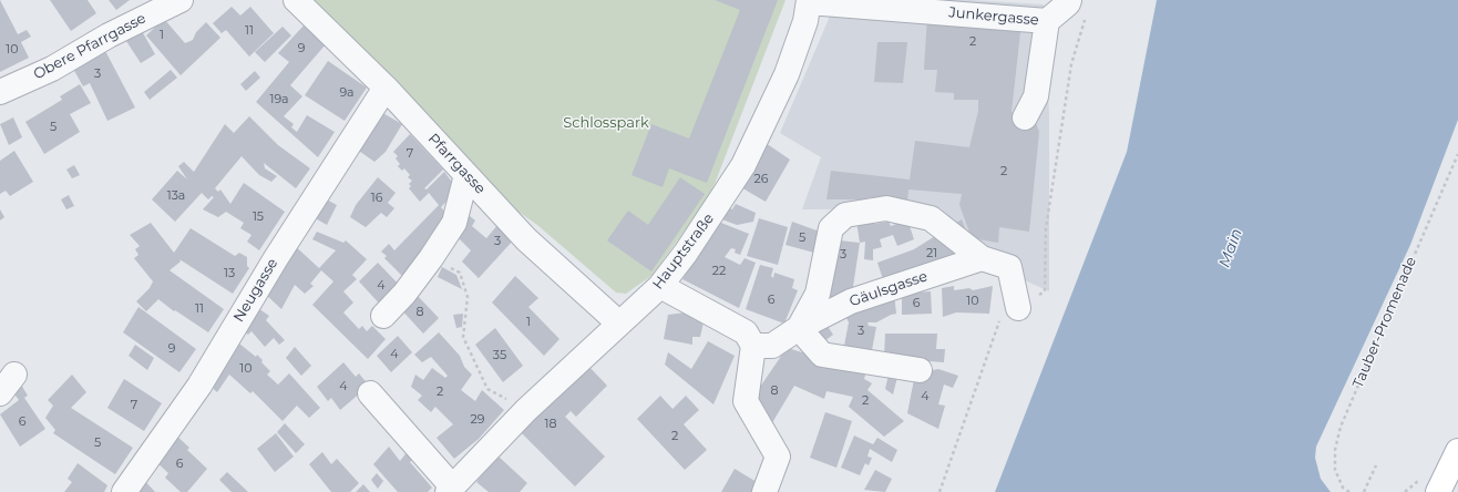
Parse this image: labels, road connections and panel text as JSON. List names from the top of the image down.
{
  "streets": {
    "street": [
      "Junkergasse",
      "Obere Pfarrgasse",
      "Pfarrgasse",
      "Hauptstraße",
      "Gäulsgasse",
      "Neugasse"
    ],
    "path": ["Tauber-Promenade"]
  },
  "crossings": [
    ["Junkergasse", "Hauptstraße"],
    ["Pfarrgasse", "Hauptstraße"],
    ["Pfarrgasse", "Neugasse"]
  ],
  "water": ["Main"],
  "parks": ["Schlosspark"],
  "house_numbers": [
    "11",
    "1",
    "2",
    "9",
    "10",
    "3",
    "9a",
    "19a",
    "5",
    "7",
    "2",
    "26",
    "13a",
    "16",
    "15",
    "5",
    "3",
    "21",
    "3",
    "22",
    "13",
    "4",
    "6",
    "10",
    "6",
    "11",
    "8",
    "1",
    "3",
    "9",
    "4",
    "35",
    "10",
    "4",
    "8",
    "2",
    "4",
    "2",
    "7",
    "29",
    "6",
    "18",
    "2",
    "5",
    "6"
  ]
}
